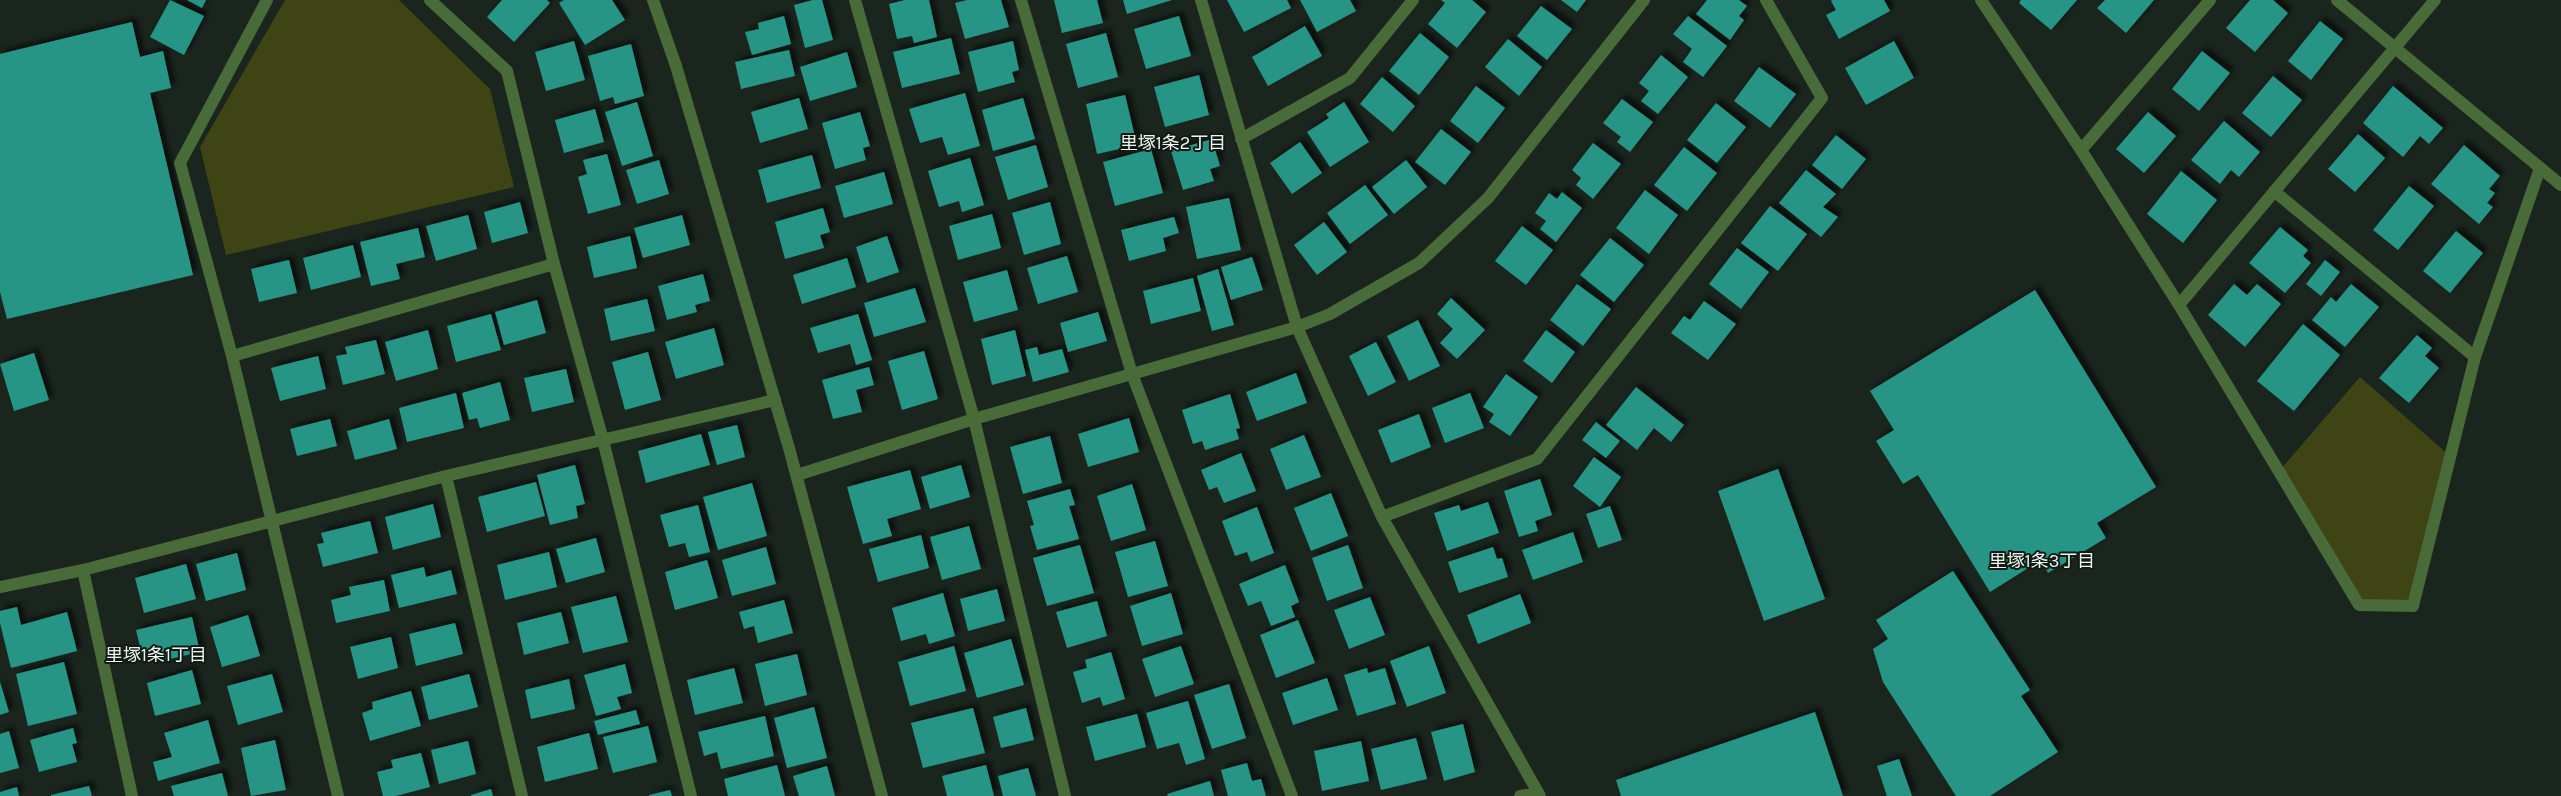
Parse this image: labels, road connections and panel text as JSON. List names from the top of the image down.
{
  "districts": ["里塚1条2丁目", "里塚1条3丁目", "里塚1条1丁目"]
}
